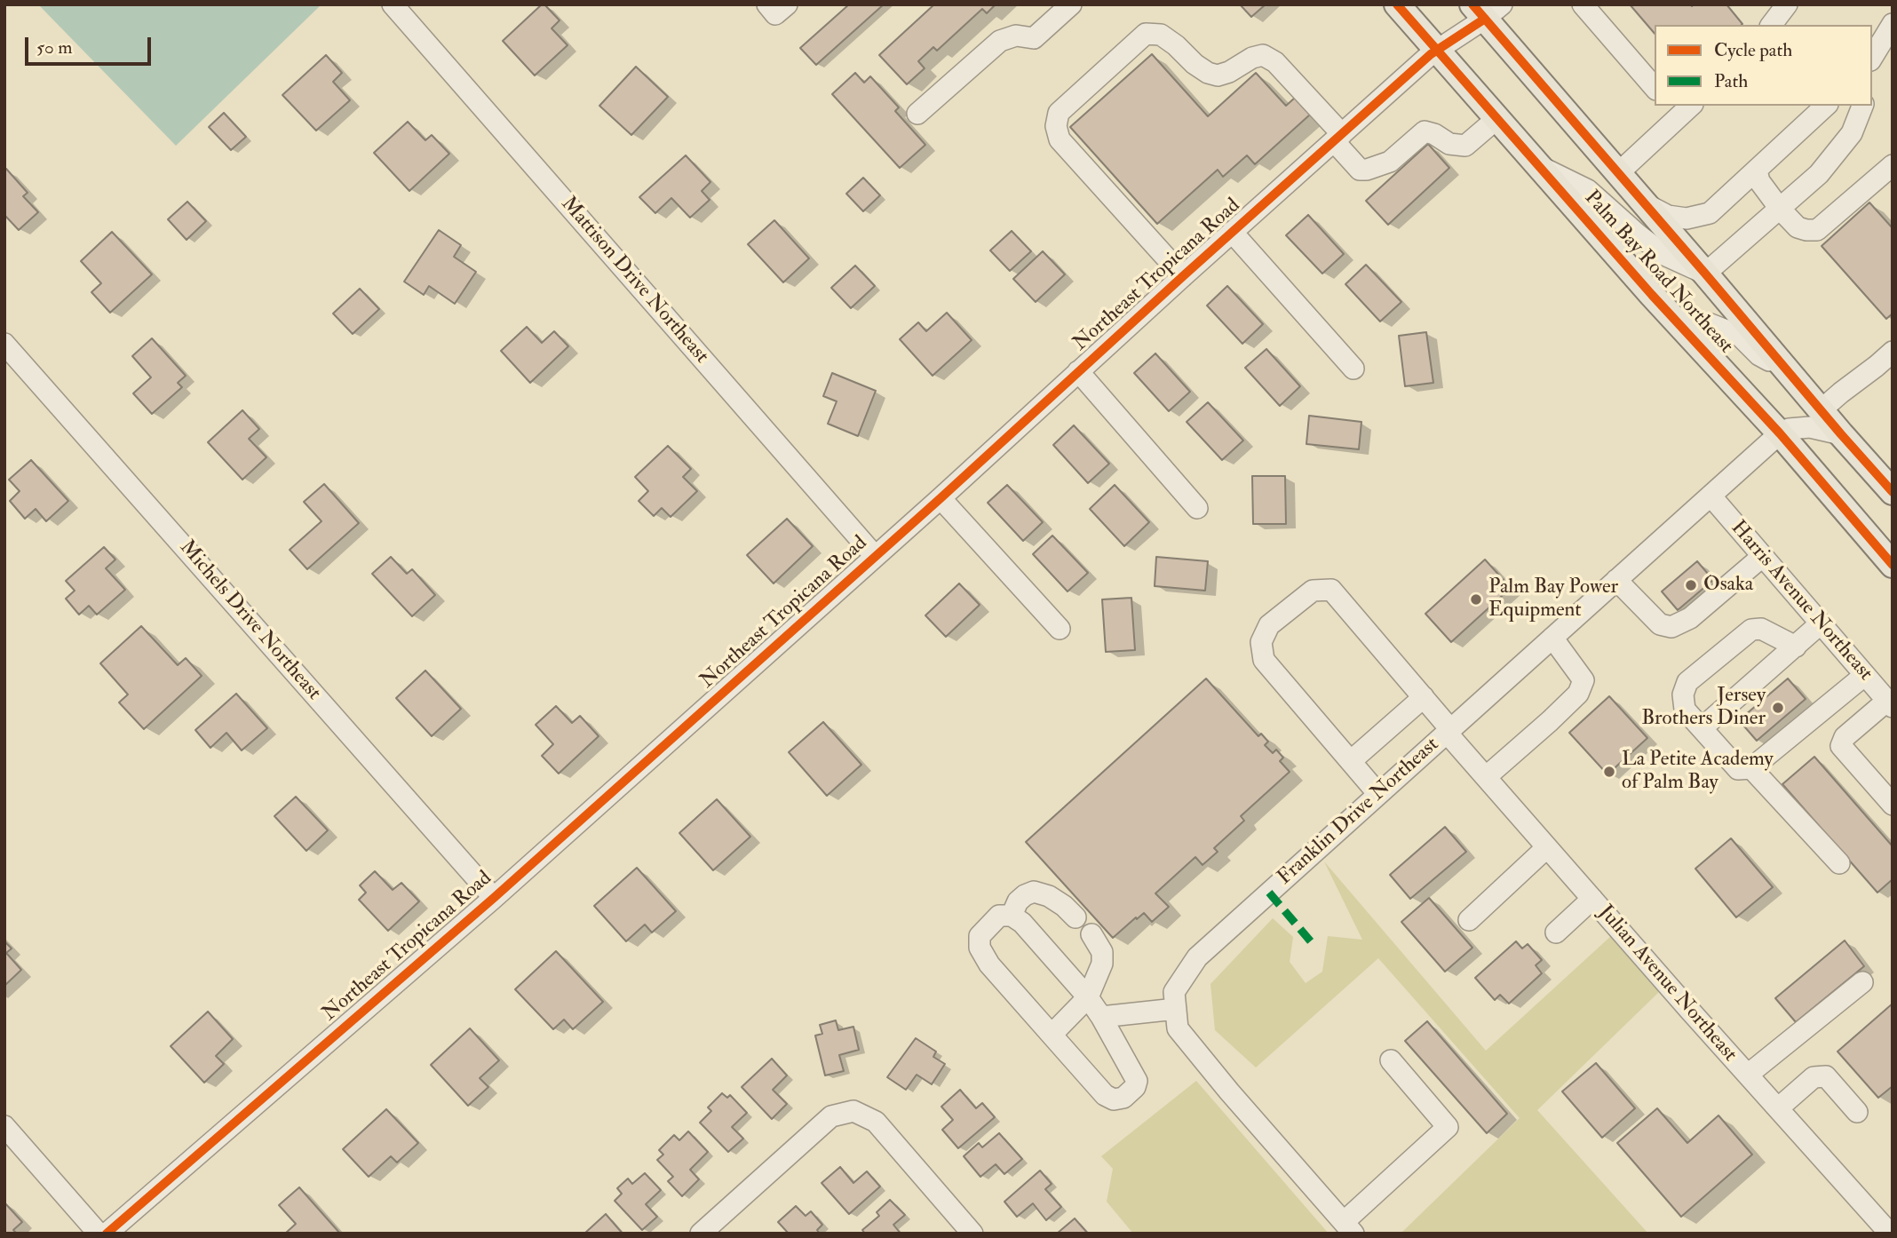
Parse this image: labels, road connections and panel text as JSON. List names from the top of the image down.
{
  "streets": {
    "main road": ["Palm Bay Road Northeast"],
    "street": [
      "Northeast Tropicana Road",
      "Mattison Drive Northeast",
      "Harris Avenue Northeast",
      "Michels Drive Northeast",
      "Franklin Drive Northeast",
      "Julian Avenue Northeast"
    ]
  },
  "crossings": [
    ["Palm Bay Road Northeast", "Northeast Tropicana Road"],
    ["Palm Bay Road Northeast", "Franklin Drive Northeast"],
    ["Northeast Tropicana Road", "Mattison Drive Northeast"],
    ["Northeast Tropicana Road", "Michels Drive Northeast"],
    ["Harris Avenue Northeast", "Franklin Drive Northeast"],
    ["Franklin Drive Northeast", "Julian Avenue Northeast"]
  ],
  "places": [
    "Osaka",
    "Palm Bay Power Equipment",
    "Jersey Brothers Diner",
    "La Petite Academy of Palm Bay"
  ],
  "legend": ["Cycle path", "Path"],
  "scale_bar": "50 m"
}
